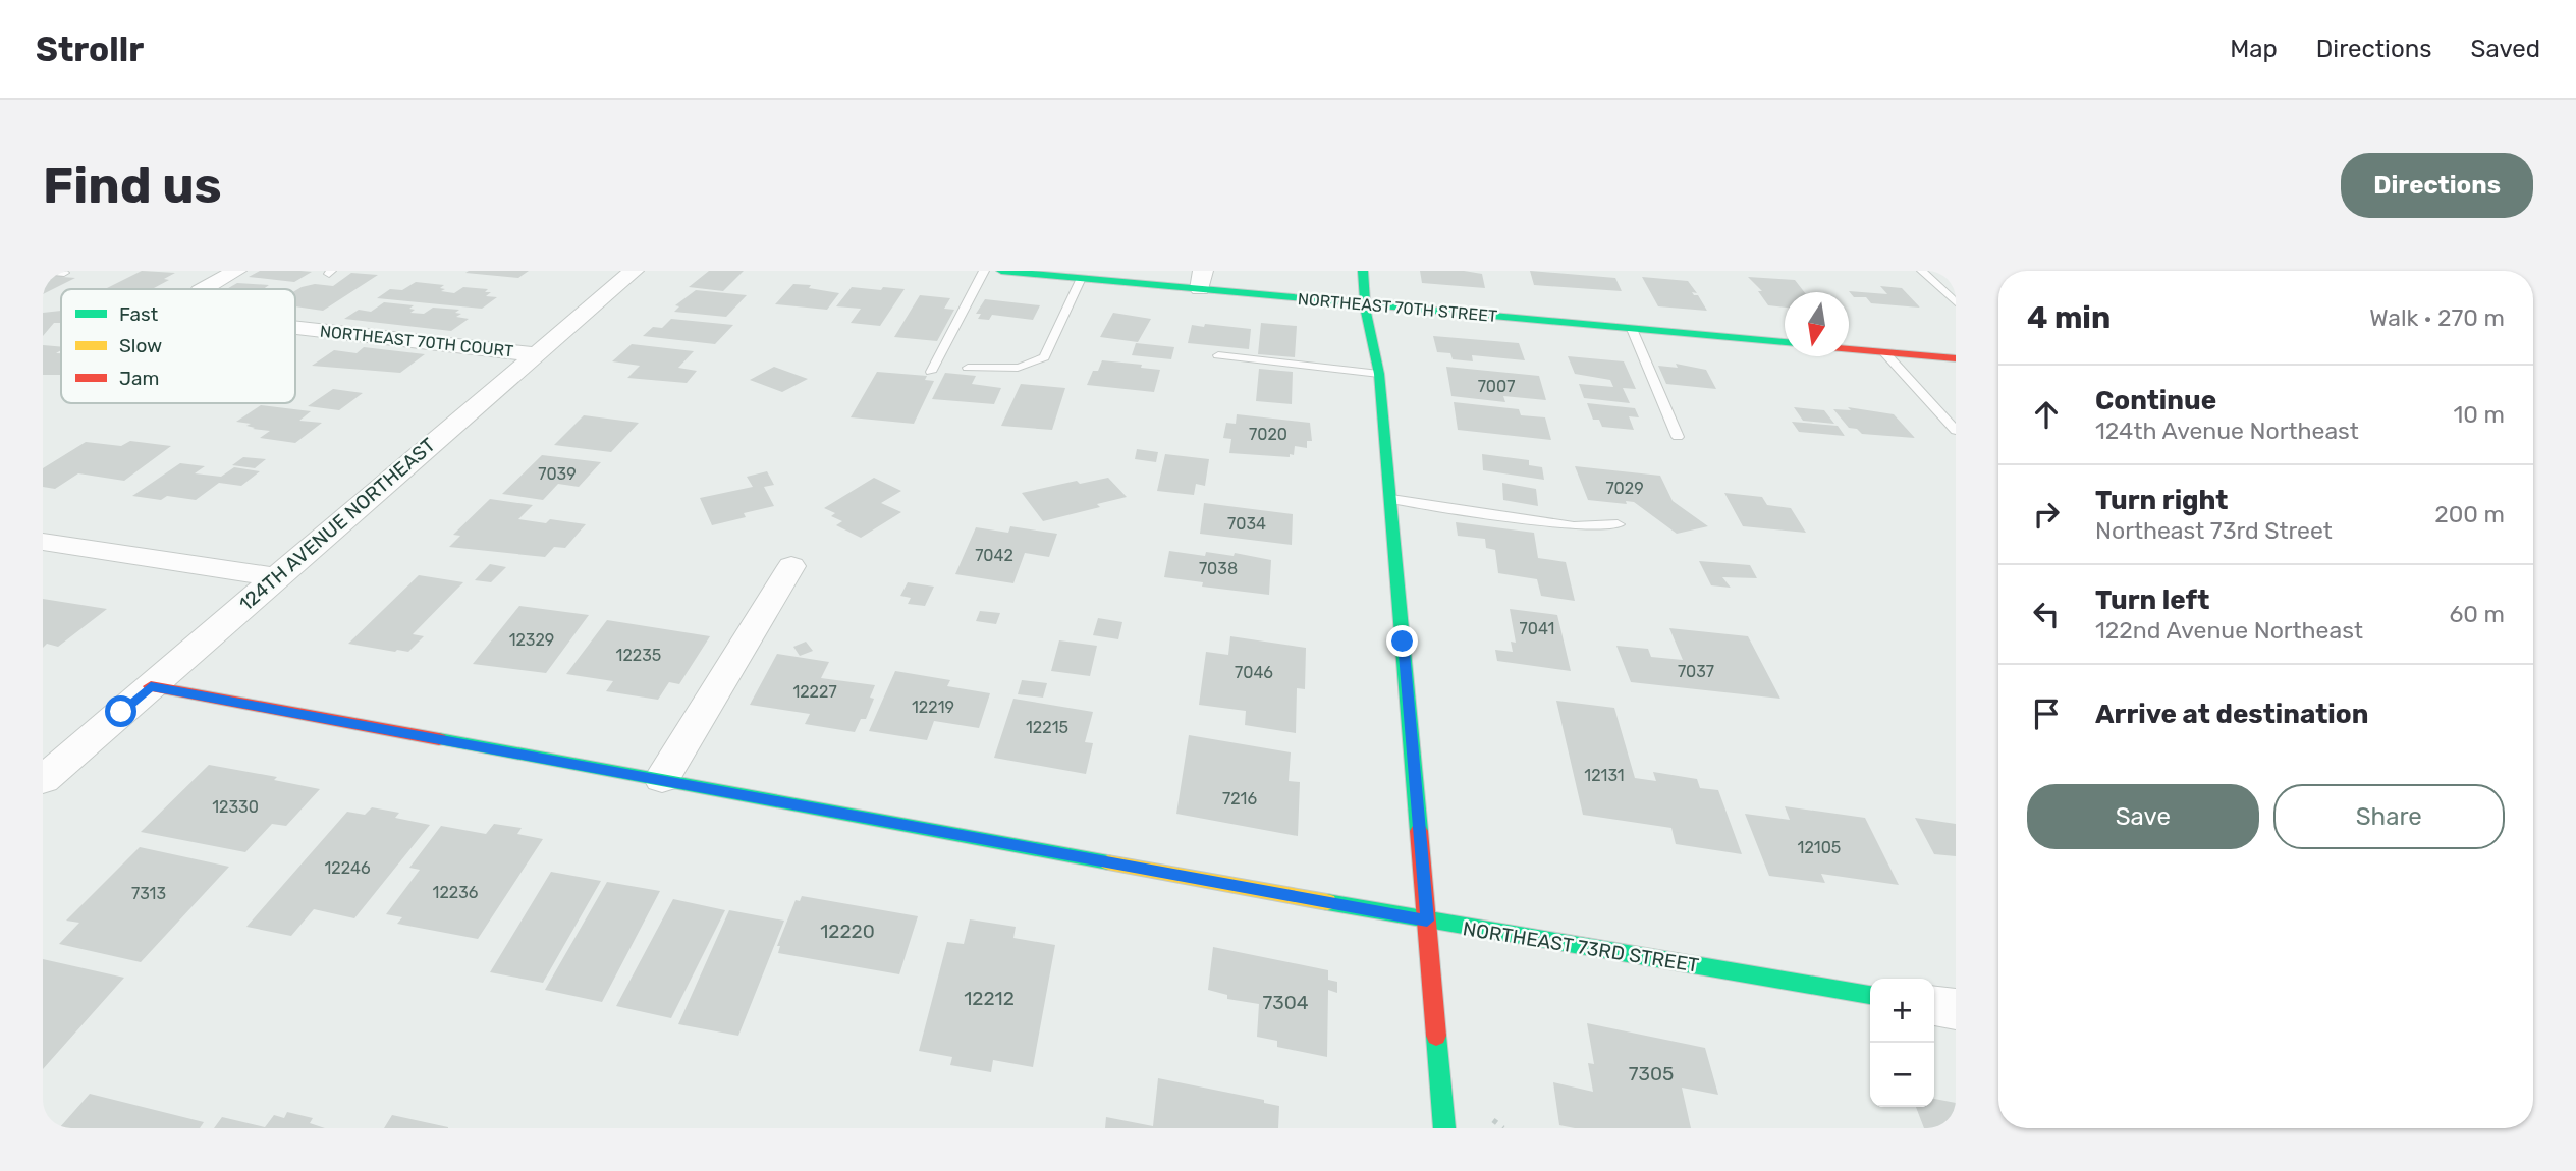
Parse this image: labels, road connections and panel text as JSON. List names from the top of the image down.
{
  "streets": {
    "street": [
      "NORTHEAST 70TH STREET",
      "NORTHEAST 70TH COURT",
      "124TH AVENUE NORTHEAST",
      "NORTHEAST 73RD STREET"
    ]
  },
  "crossings": [
    ["NORTHEAST 70TH COURT", "124TH AVENUE NORTHEAST"],
    ["124TH AVENUE NORTHEAST", "NORTHEAST 73RD STREET"]
  ],
  "house_numbers": [
    "7007",
    "7020",
    "7039",
    "7029",
    "7034",
    "7042",
    "7038",
    "7041",
    "12329",
    "12235",
    "7037",
    "7046",
    "12227",
    "12219",
    "12215",
    "12131",
    "7216",
    "12330",
    "12105",
    "12246",
    "12236",
    "7313",
    "12220",
    "12212",
    "7304",
    "7305"
  ],
  "legend": ["Fast", "Slow", "Jam"],
  "north": "bottom",
  "page": {
    "header": "Strollr",
    "nav": ["Map", "Directions", "Saved"],
    "buttons": [
      "Directions",
      ["Save", "Share"]
    ],
    "title": "Find us",
    "heading": ["4 min", "Walk · 270 m"],
    "list": [
      ["Continue", "124th Avenue Northeast", "10 m"],
      ["Turn right", "Northeast 73rd Street", "200 m"],
      ["Turn left", "122nd Avenue Northeast", "60 m"],
      "Arrive at destination"
    ],
    "map_buttons": ["+", "−"]
  }
}
